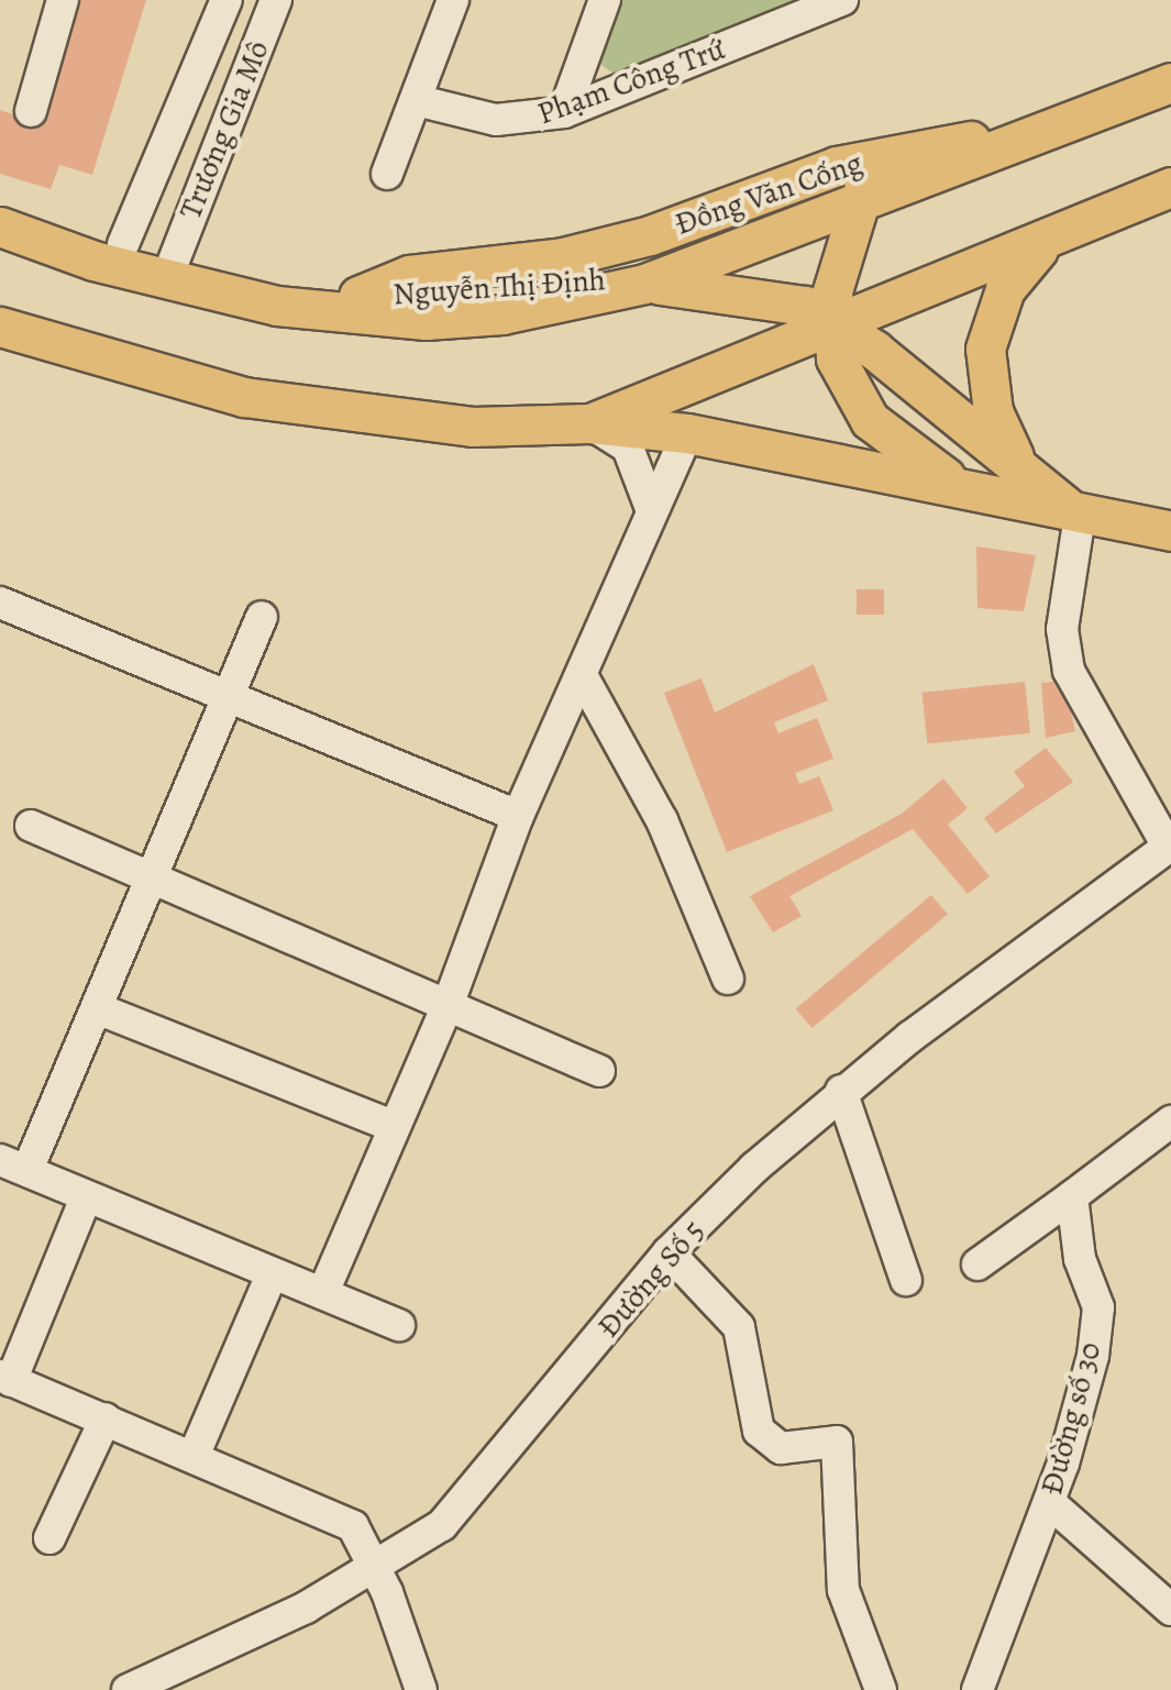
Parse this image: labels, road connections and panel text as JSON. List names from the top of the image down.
{
  "streets": {
    "main road": ["Đồng Văn Cống", "Nguyễn Thị Định"],
    "street": [
      "Phạm Công Trứ",
      "Trương Gia Mô",
      "Đường Số 5",
      "Đường số 30"
    ]
  },
  "crossings": [
    ["Trương Gia Mô", "Nguyễn Thị Định"],
    ["Đồng Văn Cống", "Nguyễn Thị Định"]
  ]
}
